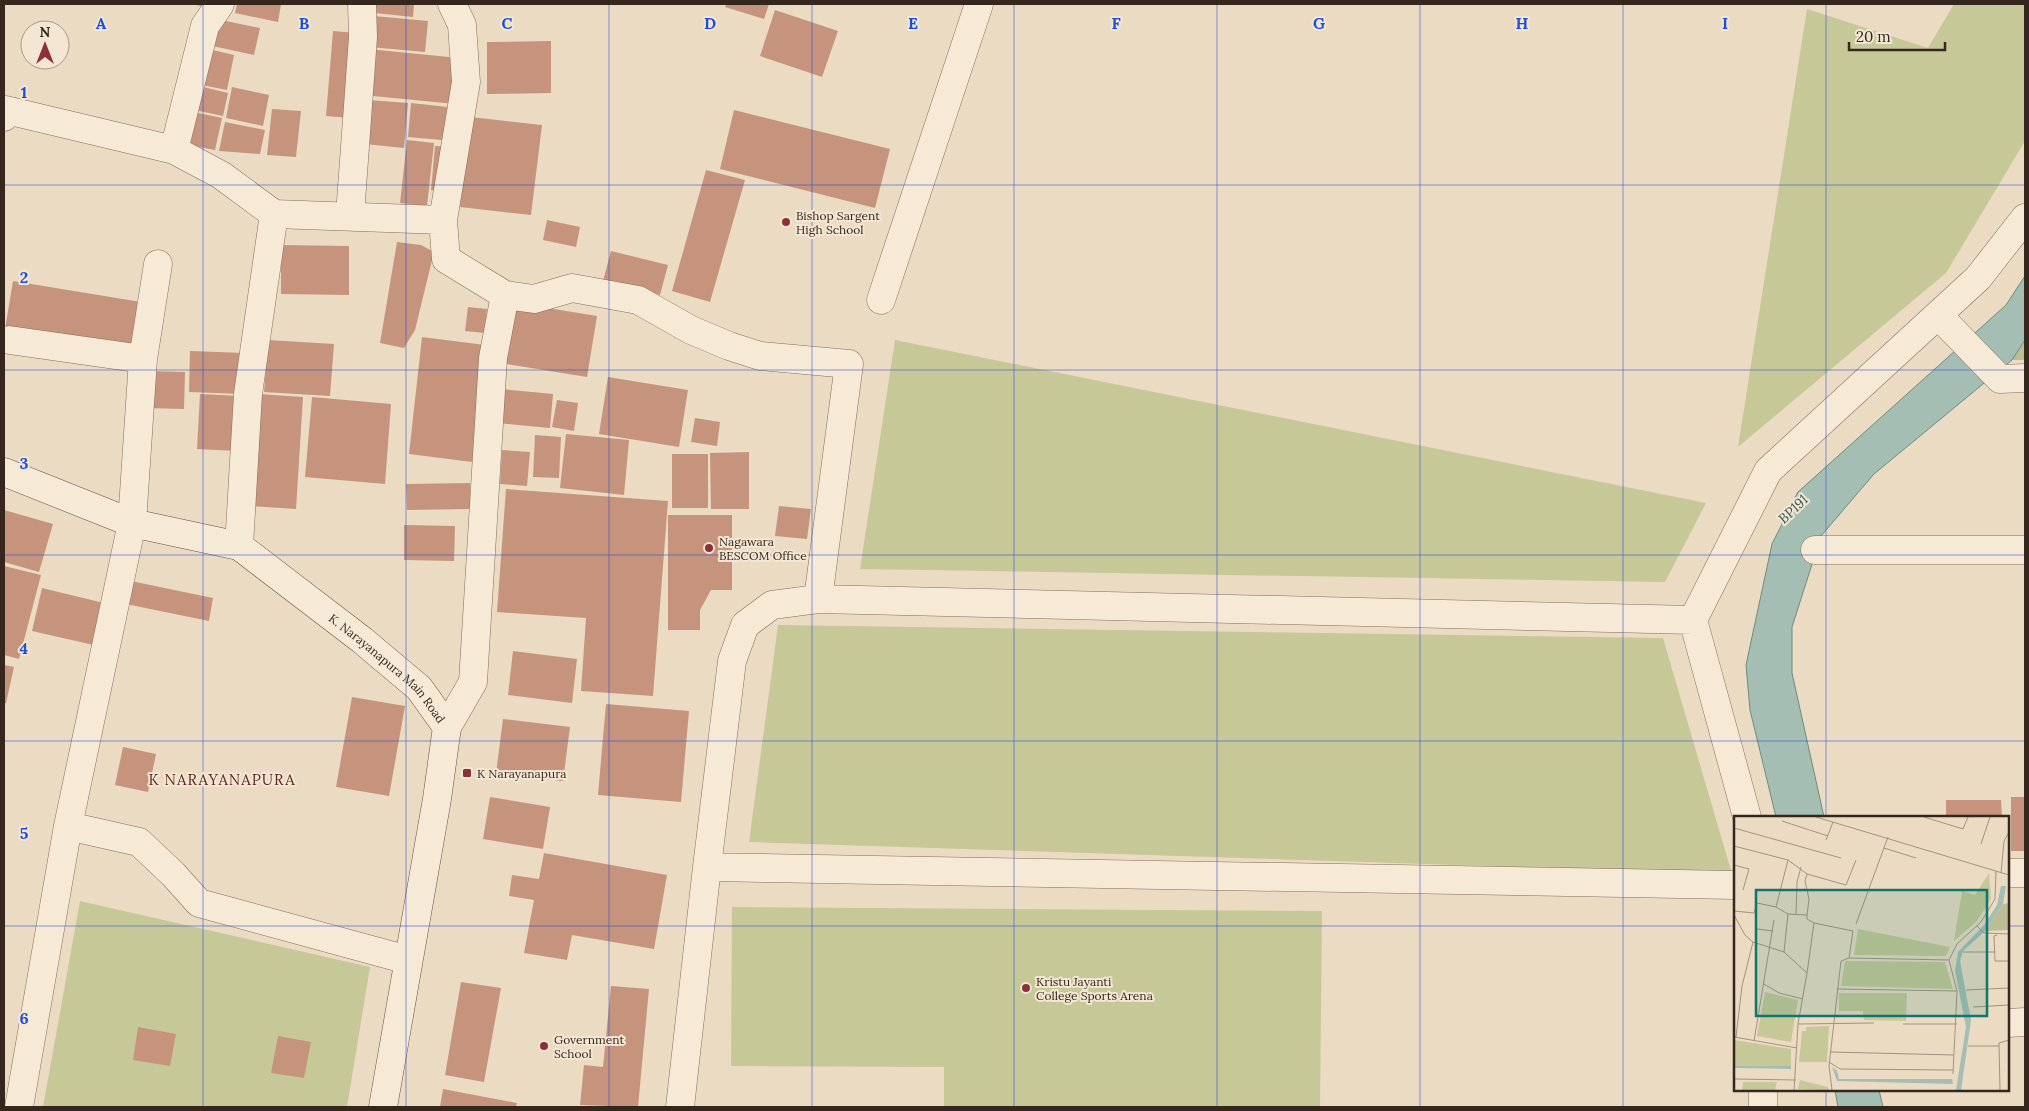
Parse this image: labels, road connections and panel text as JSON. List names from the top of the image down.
{
  "streets": {
    "street": ["K. Narayanapura Main Road"]
  },
  "districts": ["K NARAYANAPURA"],
  "water": ["BP191"],
  "places": {
    "other": [
      "Bishop Sargent High School",
      "Nagawara BESCOM Office",
      "Kristu Jayanti College Sports Arena",
      "Government School"
    ],
    "transit": ["K Narayanapura"]
  },
  "scale_bar": "20 m",
  "north": "top",
  "grid": {
    "columns": [
      "A",
      "B",
      "C",
      "D",
      "E",
      "F",
      "G",
      "H",
      "I"
    ],
    "rows": [
      "1",
      "2",
      "3",
      "4",
      "5",
      "6"
    ]
  }
}
